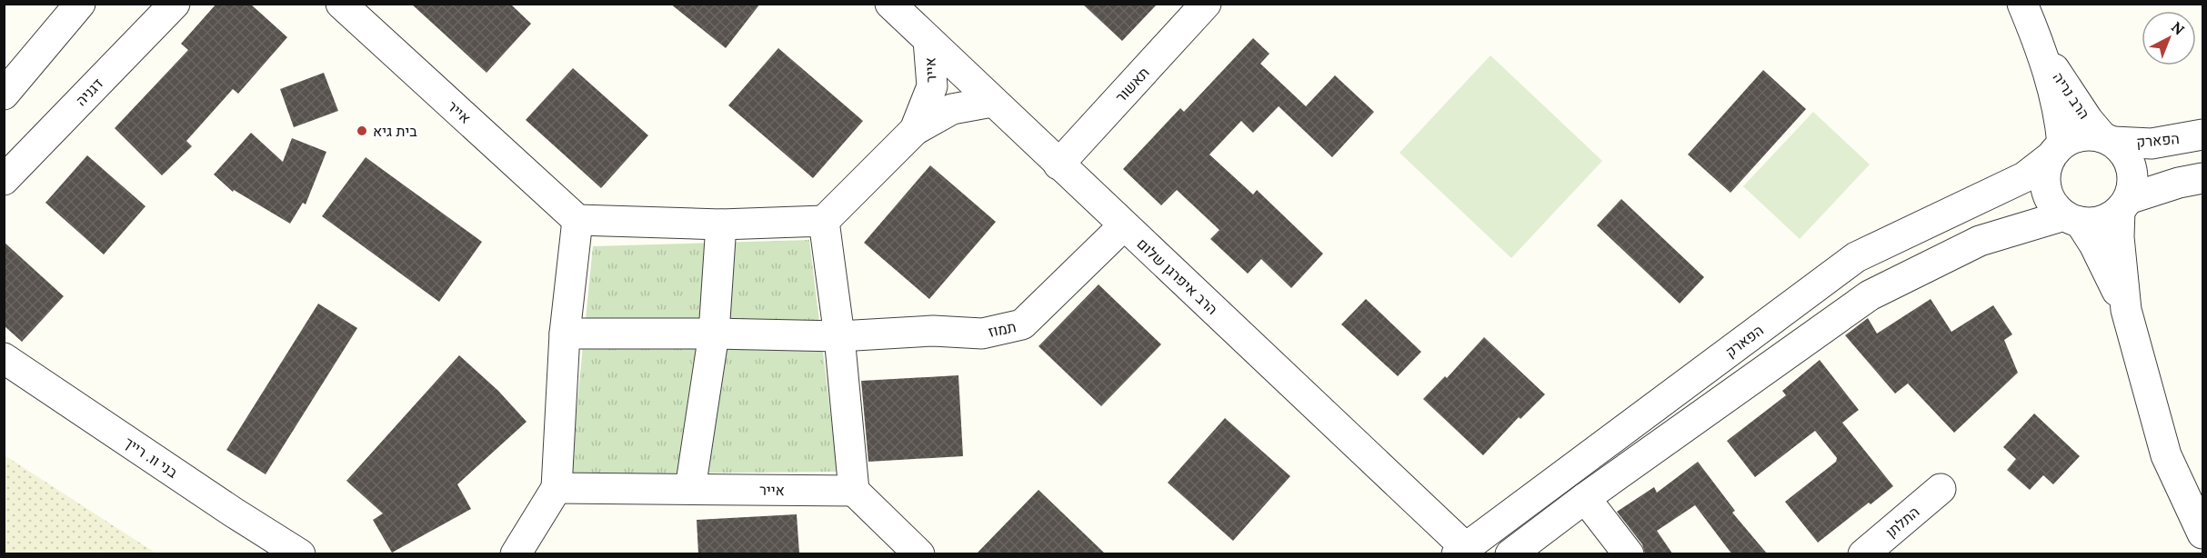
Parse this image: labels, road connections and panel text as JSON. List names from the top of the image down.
{
  "streets": {
    "street": [
      "אייר",
      "תאשור",
      "דגניה",
      "הרב נריה",
      "הפארק",
      "הרב איפרגן שלום",
      "תמוז",
      "בני וו. רייך",
      "התלתן"
    ]
  },
  "crossings": [
    ["אייר", "הרב איפרגן שלום"],
    ["תאשור", "הרב איפרגן שלום"],
    ["הרב נריה", "הפארק"],
    ["הפארק", "הרב איפרגן שלום"],
    ["הרב איפרגן שלום", "תמוז"]
  ],
  "places": ["בית גיא"],
  "north": "top right"
}
